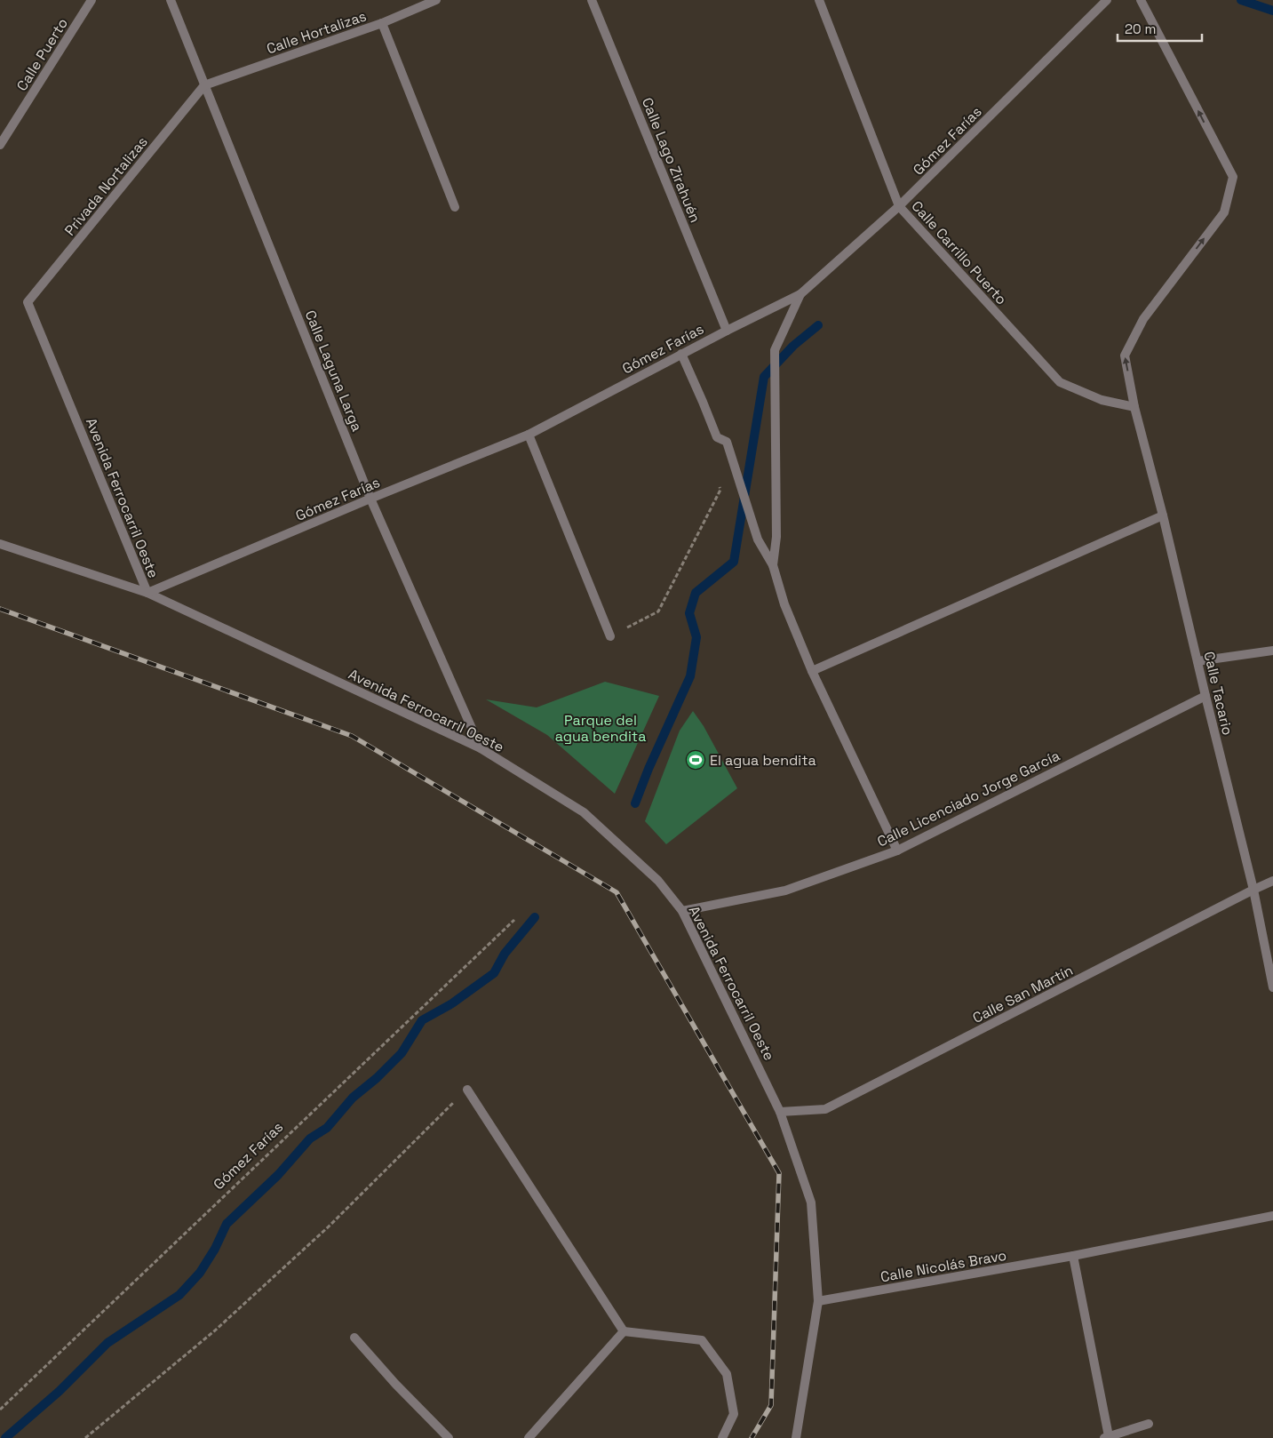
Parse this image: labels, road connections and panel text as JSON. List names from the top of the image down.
{
  "streets": {
    "street": [
      "Calle Hortalizas",
      "Calle Puerto",
      "Gómez Farías",
      "Calle Lago Zirahuén",
      "Privada Nortalizas",
      "Calle Carrillo Puerto",
      "Calle Laguna Larga",
      "Avenida Ferrocarril Oeste",
      "Calle Tacario",
      "Calle Licenciado Jorge García",
      "Calle San Martín",
      "Calle Nicolás Bravo"
    ]
  },
  "crossings": [
    ["Calle Hortalizas", "Privada Nortalizas"],
    ["Calle Hortalizas", "Calle Laguna Larga"],
    ["Gómez Farías", "Calle Lago Zirahuén"],
    ["Gómez Farías", "Calle Carrillo Puerto"],
    ["Gómez Farías", "Calle Laguna Larga"],
    ["Gómez Farías", "Avenida Ferrocarril Oeste"],
    ["Privada Nortalizas", "Calle Laguna Larga"],
    ["Privada Nortalizas", "Avenida Ferrocarril Oeste"],
    ["Calle Carrillo Puerto", "Calle Tacario"],
    ["Calle Laguna Larga", "Avenida Ferrocarril Oeste"],
    ["Avenida Ferrocarril Oeste", "Calle Licenciado Jorge García"],
    ["Avenida Ferrocarril Oeste", "Calle San Martín"],
    ["Avenida Ferrocarril Oeste", "Calle Nicolás Bravo"],
    ["Calle Tacario", "Calle Licenciado Jorge García"],
    ["Calle Tacario", "Calle San Martín"]
  ],
  "one_way": ["Calle Tacario"],
  "parks": ["Parque del agua bendita"],
  "places": {
    "sports": ["El agua bendita"]
  },
  "scale_bar": "20 m"
}
